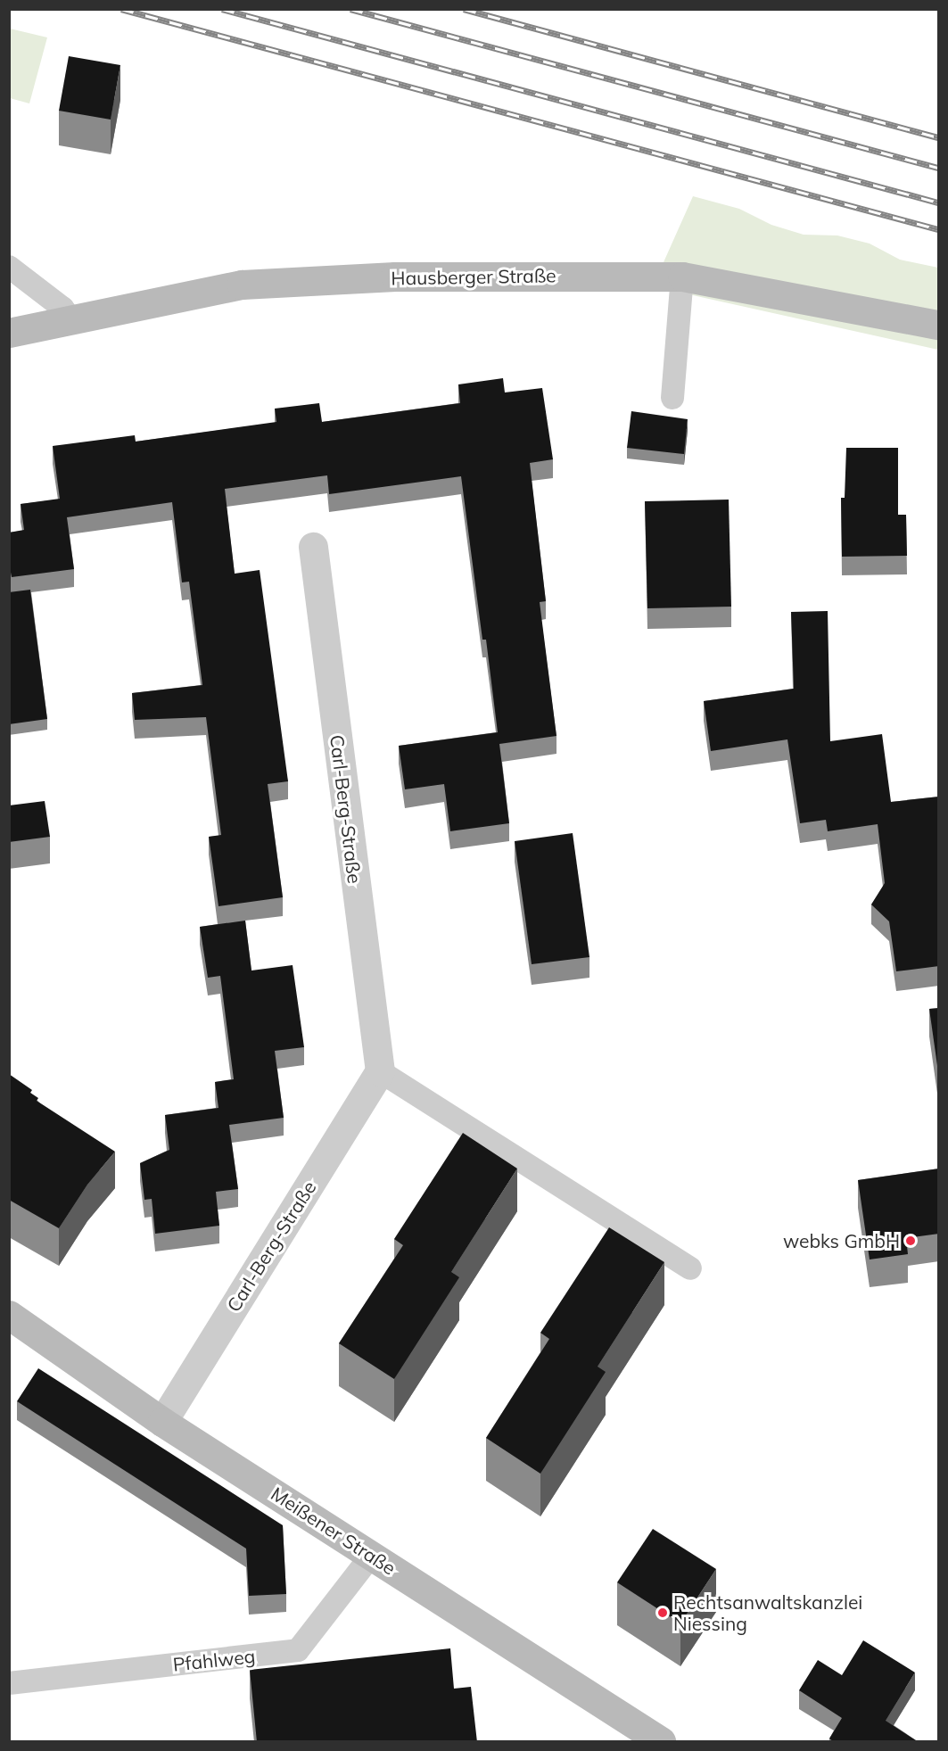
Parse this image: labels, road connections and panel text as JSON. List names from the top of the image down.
{
  "streets": {
    "main road": ["Hausberger Straße", "Meißener Straße"],
    "street": ["Carl-Berg-Straße"],
    "lane": ["Pfahlweg"]
  },
  "crossings": [
    ["Carl-Berg-Straße", "Meißener Straße"],
    ["Meißener Straße", "Pfahlweg"]
  ],
  "places": ["webks GmbH", "Rechtsanwaltskanzlei Niessing"]
}
